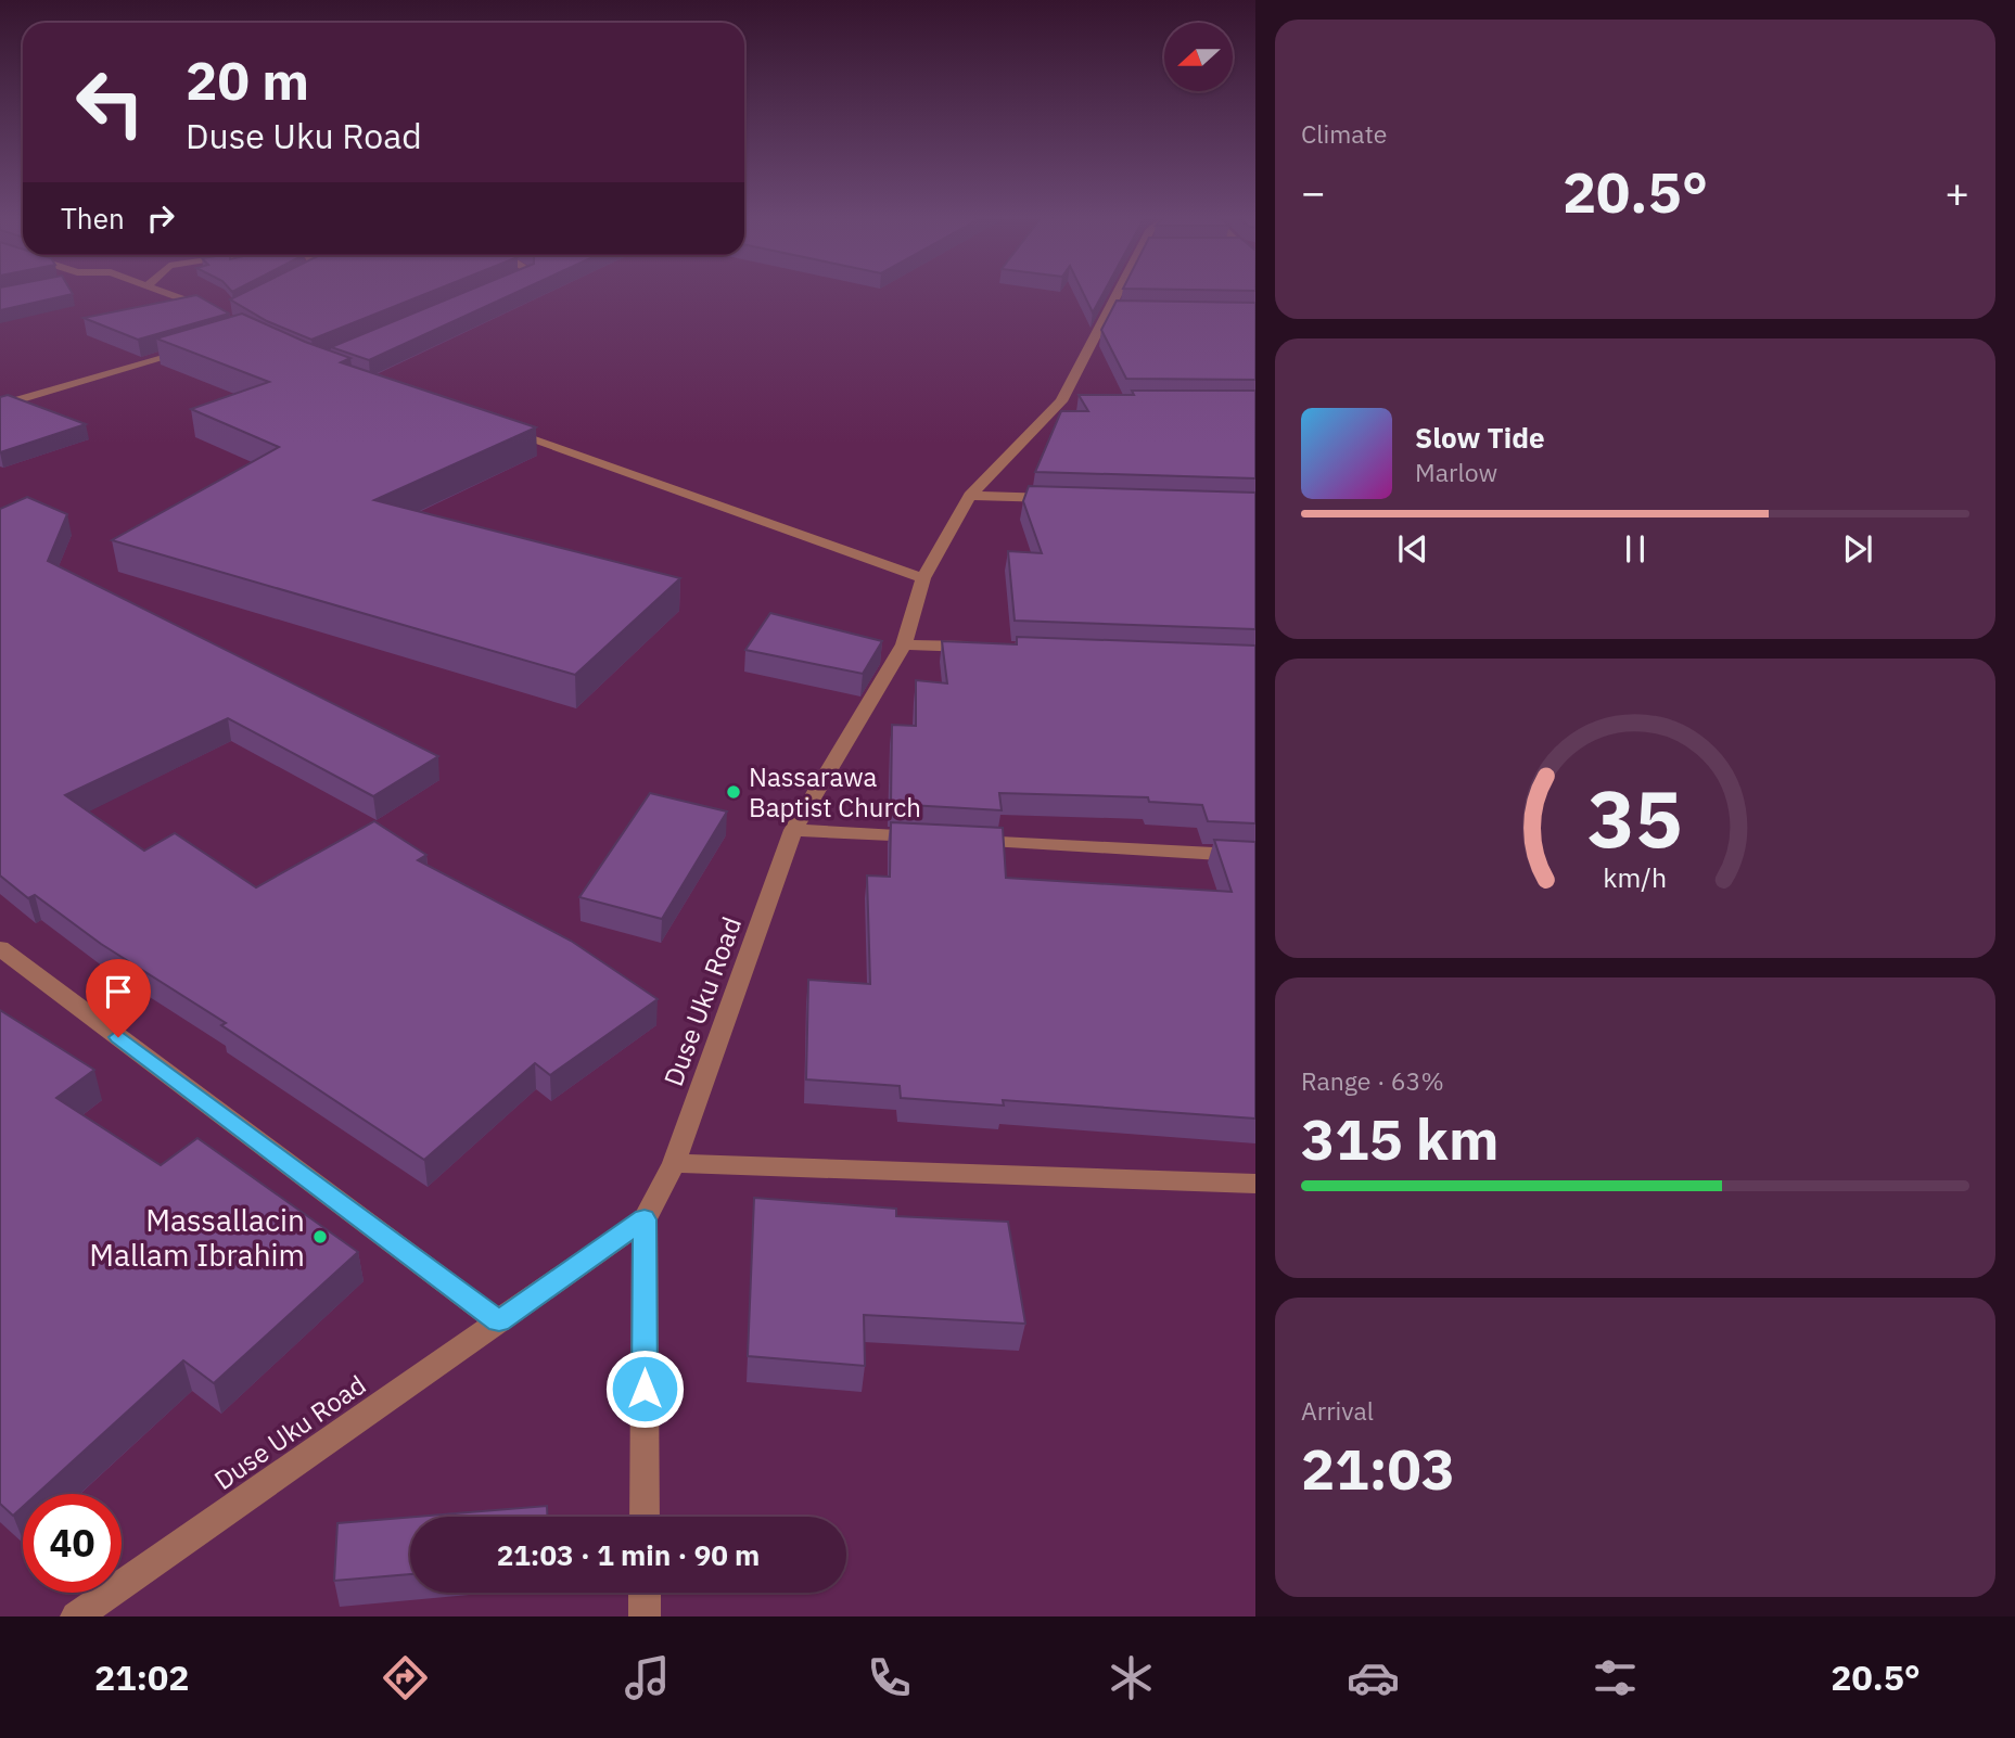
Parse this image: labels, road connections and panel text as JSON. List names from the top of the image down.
{
  "streets": {
    "street": ["Duse Uku Road"]
  },
  "places": ["Nassarawa Baptist Church", "Massallacin Mallam Ibrahim"],
  "north": "left",
  "page": {
    "tile": [
      "Climate",
      ["Range · 63%", "315 km"],
      ["Arrival", "21:03"]
    ],
    "turn": ["20 m", "Duse Uku Road"],
    "heat": ["−", "20.5°", "+"],
    "then": "Then",
    "song": ["Slow Tide", "Marlow"],
    "limit": "40",
    "trip": "21:03 · 1 min · 90 m",
    "tabs": ["21:02", "20.5°"],
    "gauge": ["35", "km/h"]
  }
}
